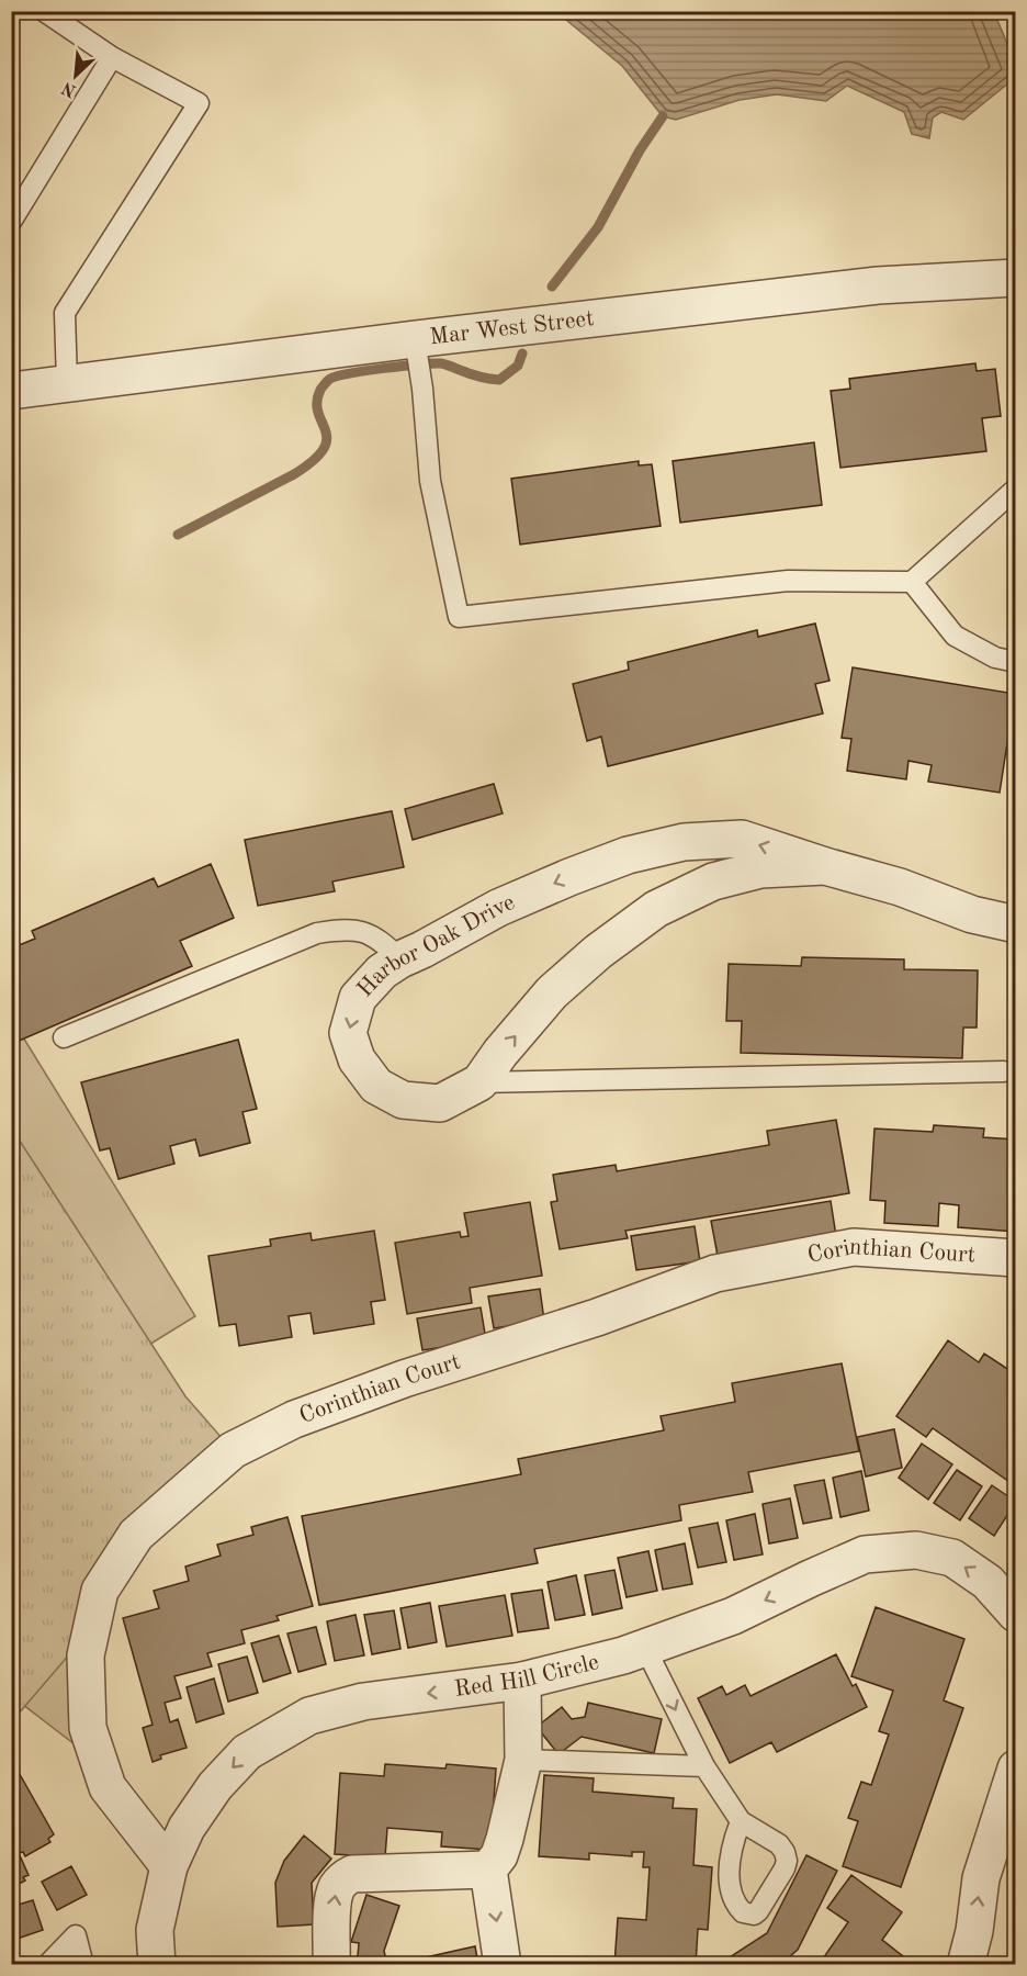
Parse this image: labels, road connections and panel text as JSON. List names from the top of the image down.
{
  "streets": {
    "street": [
      "Mar West Street",
      "Harbor Oak Drive",
      "Corinthian Court",
      "Red Hill Circle"
    ]
  },
  "crossings": [
    ["Corinthian Court", "Red Hill Circle"]
  ],
  "one_way": ["Red Hill Circle"],
  "north": "bottom left"
}
